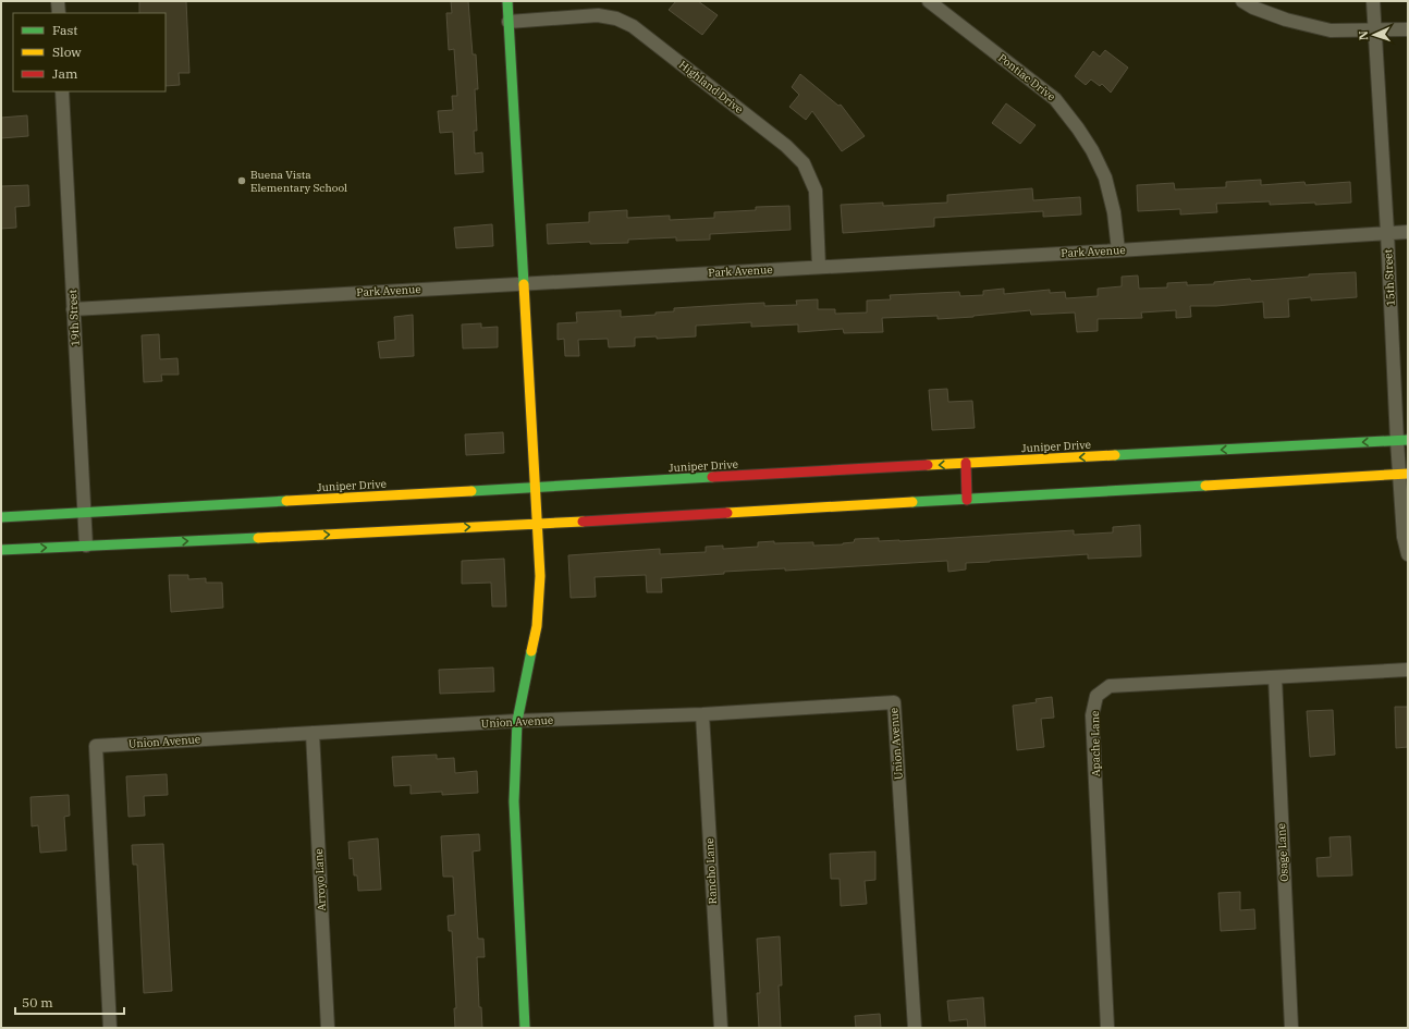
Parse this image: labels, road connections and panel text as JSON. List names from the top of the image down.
{
  "streets": {
    "street": [
      "Pontiac Drive",
      "Highland Drive",
      "Park Avenue",
      "15th Street",
      "19th Street",
      "Juniper Drive",
      "Union Avenue",
      "Apache Lane",
      "Osage Lane",
      "Rancho Lane",
      "Arroyo Lane"
    ]
  },
  "crossings": [
    ["Pontiac Drive", "Park Avenue"],
    ["Highland Drive", "Park Avenue"],
    ["Park Avenue", "15th Street"],
    ["Park Avenue", "19th Street"],
    ["15th Street", "Juniper Drive"],
    ["19th Street", "Juniper Drive"],
    ["Union Avenue", "Rancho Lane"],
    ["Union Avenue", "Arroyo Lane"],
    ["Apache Lane", "Osage Lane"]
  ],
  "places": ["Buena Vista Elementary School"],
  "legend": ["Fast", "Slow", "Jam"],
  "scale_bar": "50 m",
  "north": "left"
}
